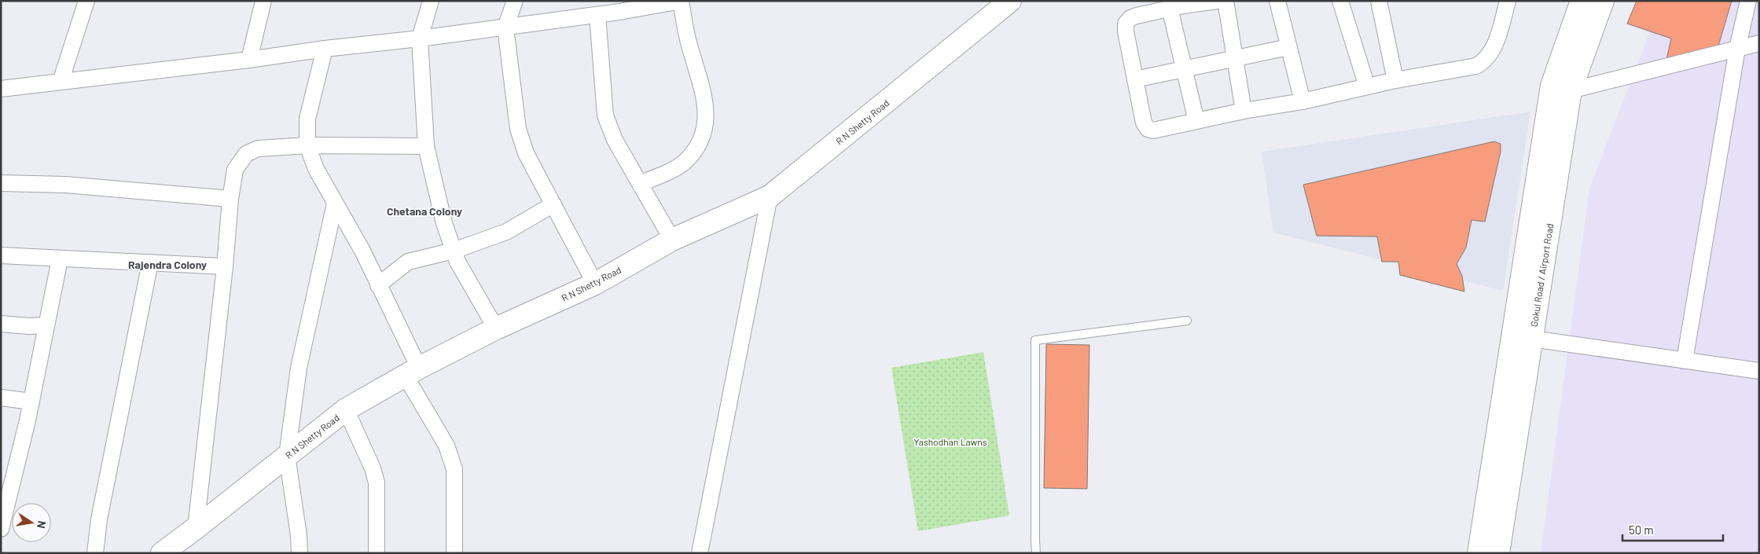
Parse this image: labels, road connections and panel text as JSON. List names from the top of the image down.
{
  "streets": {
    "main road": ["R N Shetty Road", "Gokul Road / Airport Road"]
  },
  "districts": ["Chetana Colony", "Rajendra Colony"],
  "parks": ["Yashodhan Lawns"],
  "scale_bar": "50 m",
  "north": "right"
}
